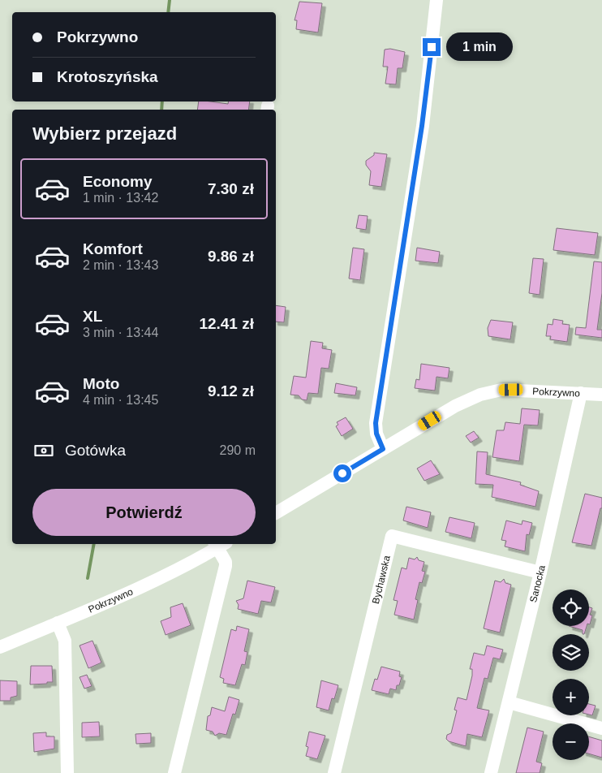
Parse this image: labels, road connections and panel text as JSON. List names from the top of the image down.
{
  "streets": {
    "street": ["Pokrzywno", "Bychawska", "Sanocka"]
  },
  "crossings": [
    ["Pokrzywno", "Sanocka"],
    ["Bychawska", "Sanocka"]
  ],
  "page": {
    "banner": ["Pokrzywno", "Krotoszyńska"],
    "bubble": "1 min",
    "heading": "Wybierz przejazd",
    "list": [
      {
        "name": "Economy",
        "note": "1 min · 13:42",
        "value": "7.30 zł"
      },
      {
        "name": "Komfort",
        "note": "2 min · 13:43",
        "value": "9.86 zł"
      },
      {
        "name": "XL",
        "note": "3 min · 13:44",
        "value": "12.41 zł"
      },
      {
        "name": "Moto",
        "note": "4 min · 13:45",
        "value": "9.12 zł"
      }
    ],
    "pay": ["Gotówka", "290 m"],
    "buttons": "Potwierdź",
    "map_buttons": ["+", "−"]
  }
}
